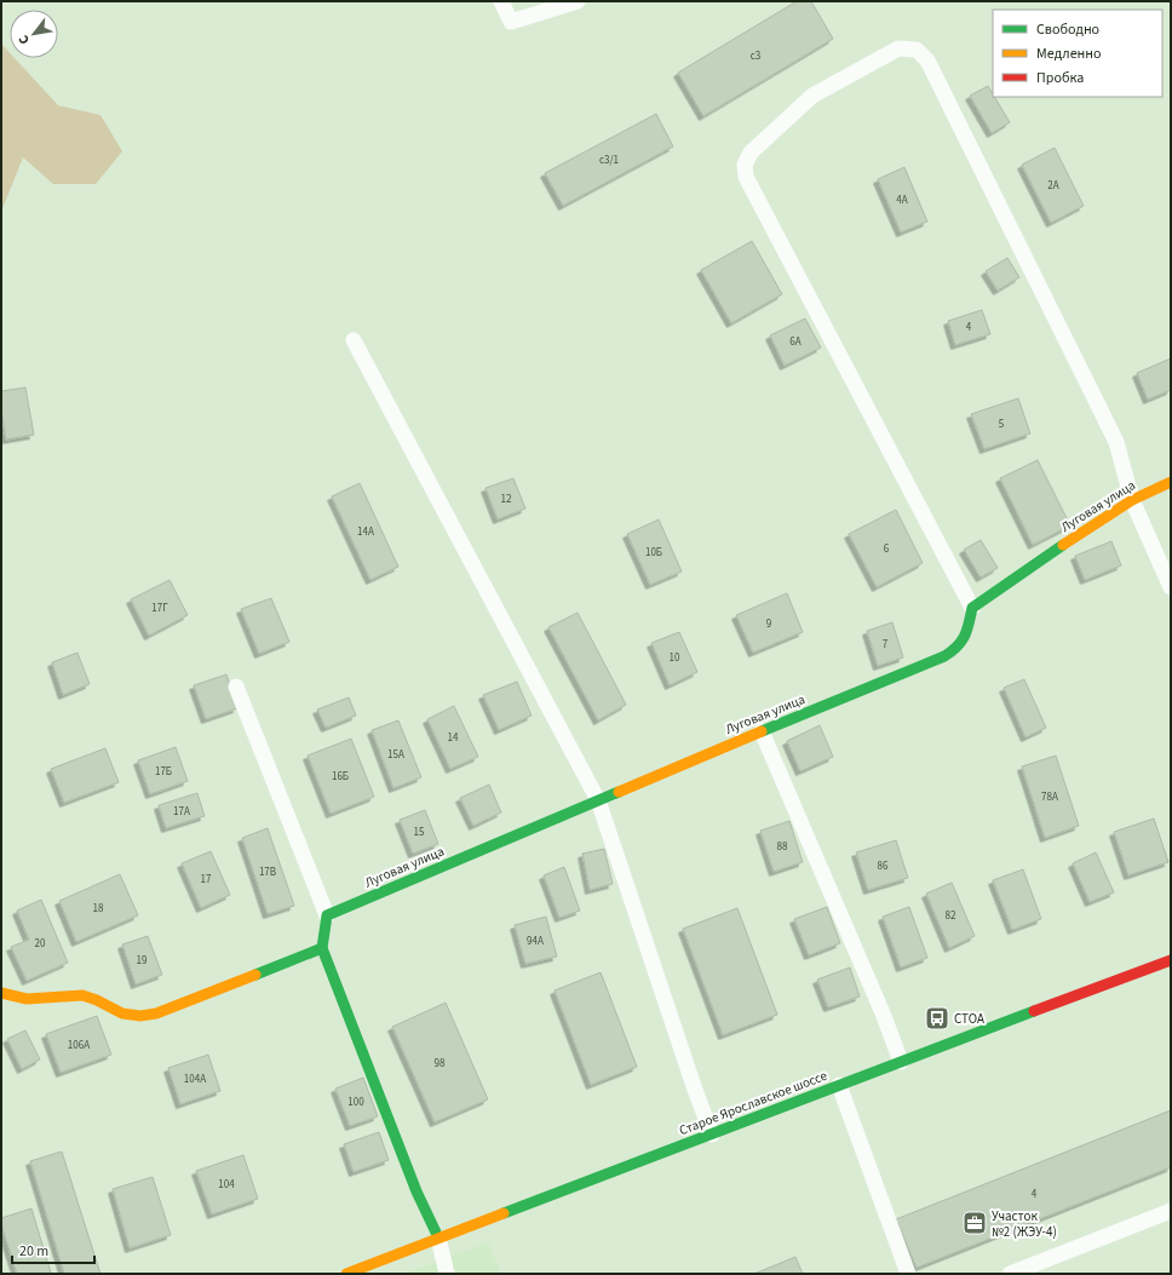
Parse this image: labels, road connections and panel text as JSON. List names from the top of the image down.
{
  "streets": {
    "street": ["Луговая улица", "Старое Ярославское шоссе"]
  },
  "places": {
    "bus stop": ["СТОА"],
    "office": ["Участок №2 (ЖЭУ-4)"]
  },
  "house_numbers": [
    "с3",
    "с3/1",
    "2А",
    "4А",
    "4",
    "6А",
    "5",
    "12",
    "14А",
    "6",
    "10Б",
    "17Г",
    "9",
    "7",
    "10",
    "14",
    "15А",
    "17Б",
    "16Б",
    "78А",
    "17А",
    "15",
    "88",
    "86",
    "17В",
    "17",
    "18",
    "82",
    "94А",
    "20",
    "19",
    "106А",
    "98",
    "104А",
    "100",
    "104",
    "4"
  ],
  "legend": ["Свободно", "Медленно", "Пробка"],
  "scale_bar": "20 m",
  "north": "bottom left"
}
